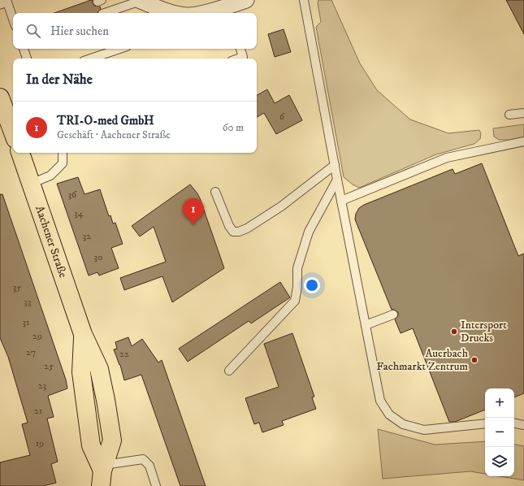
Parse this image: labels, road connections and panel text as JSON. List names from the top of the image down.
{
  "streets": {
    "main road": ["Aachener Straße"]
  },
  "places": ["Intersport Drucks", "Auerbach Fachmarkt Zentrum"],
  "house_numbers": [
    "6",
    "36",
    "34",
    "32",
    "30",
    "35",
    "33",
    "31",
    "29",
    "27",
    "22",
    "25",
    "23",
    "21",
    "19"
  ],
  "page": {
    "search": "Hier suchen",
    "heading": "In der Nähe",
    "list": [
      {
        "mark": "1",
        "name": "TRI-O-med GmbH",
        "note": "Geschäft · Aachener Straße",
        "value": "60 m"
      }
    ],
    "pins": "1",
    "map_buttons": ["+", "−"]
  }
}
